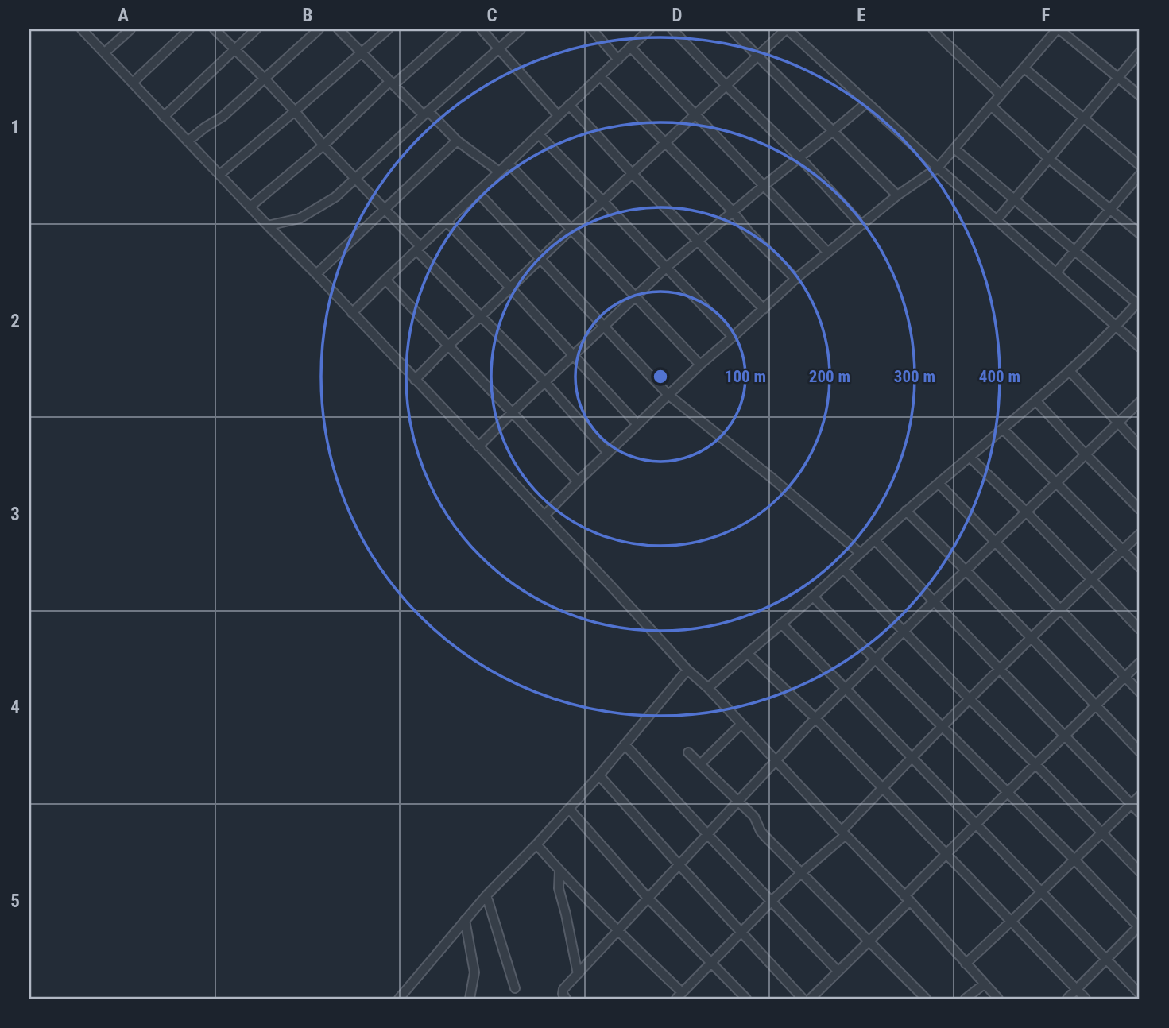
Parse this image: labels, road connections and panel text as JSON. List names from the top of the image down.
{
  "grid": {
    "columns": [
      "A",
      "B",
      "C",
      "D",
      "E",
      "F"
    ],
    "rows": [
      "1",
      "2",
      "3",
      "4",
      "5"
    ]
  },
  "rings": [
    "100 m",
    "200 m",
    "300 m",
    "400 m"
  ]
}
